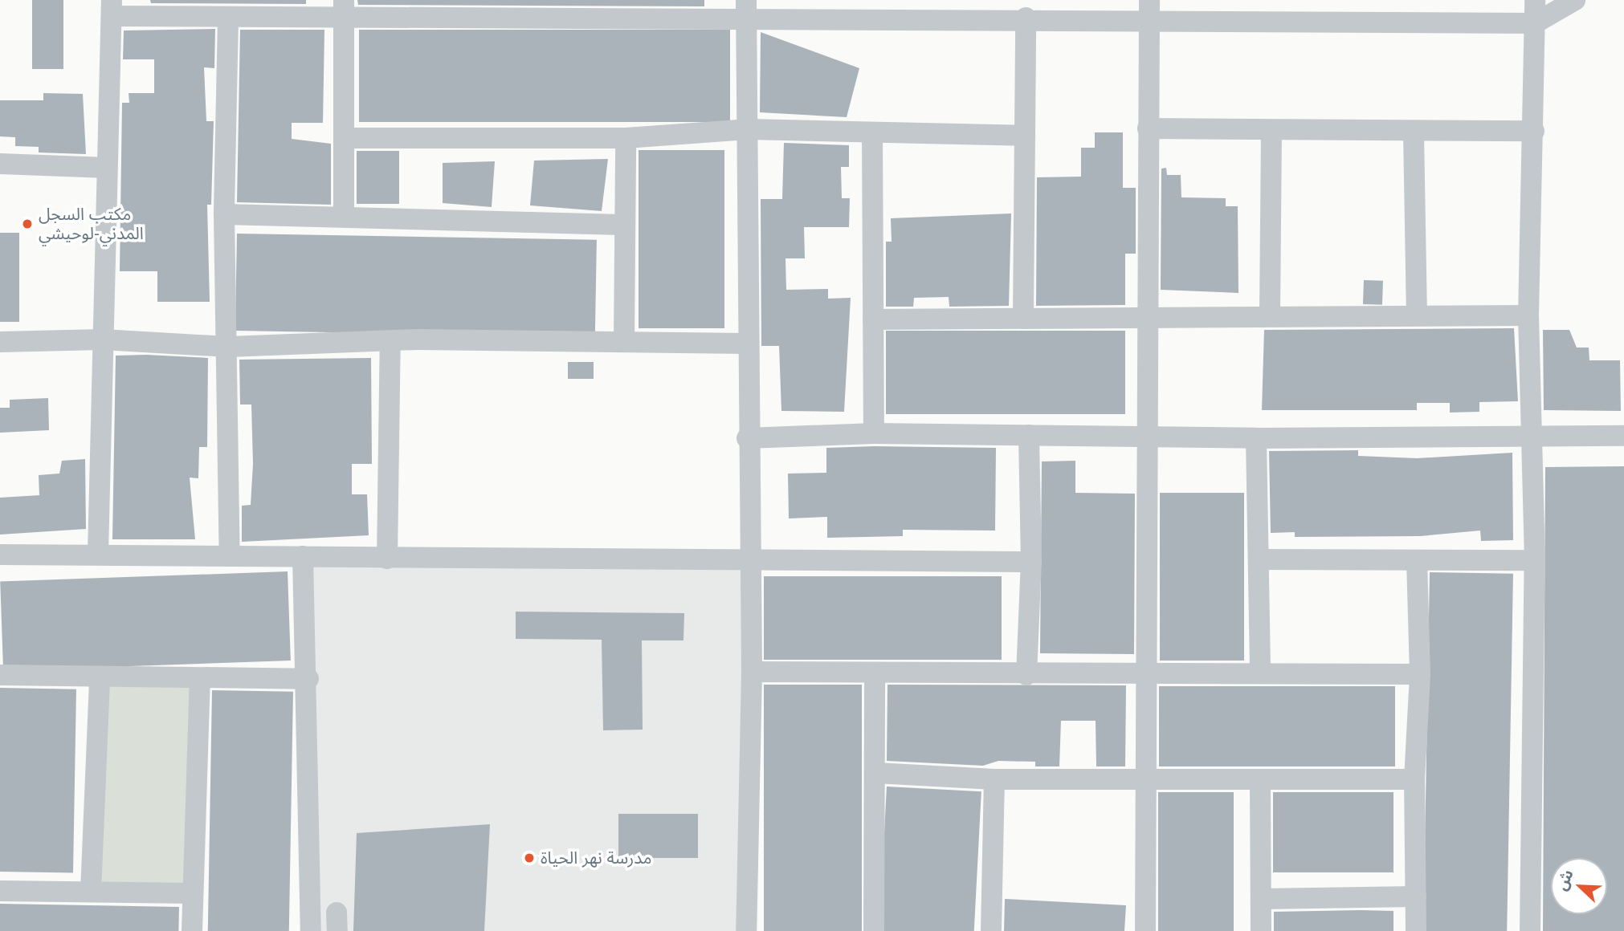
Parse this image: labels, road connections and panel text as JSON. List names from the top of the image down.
{
  "places": ["مكتب السجل المدني-لوحيشي", "مدرسة نهر الحياة"],
  "north": "top left"
}
